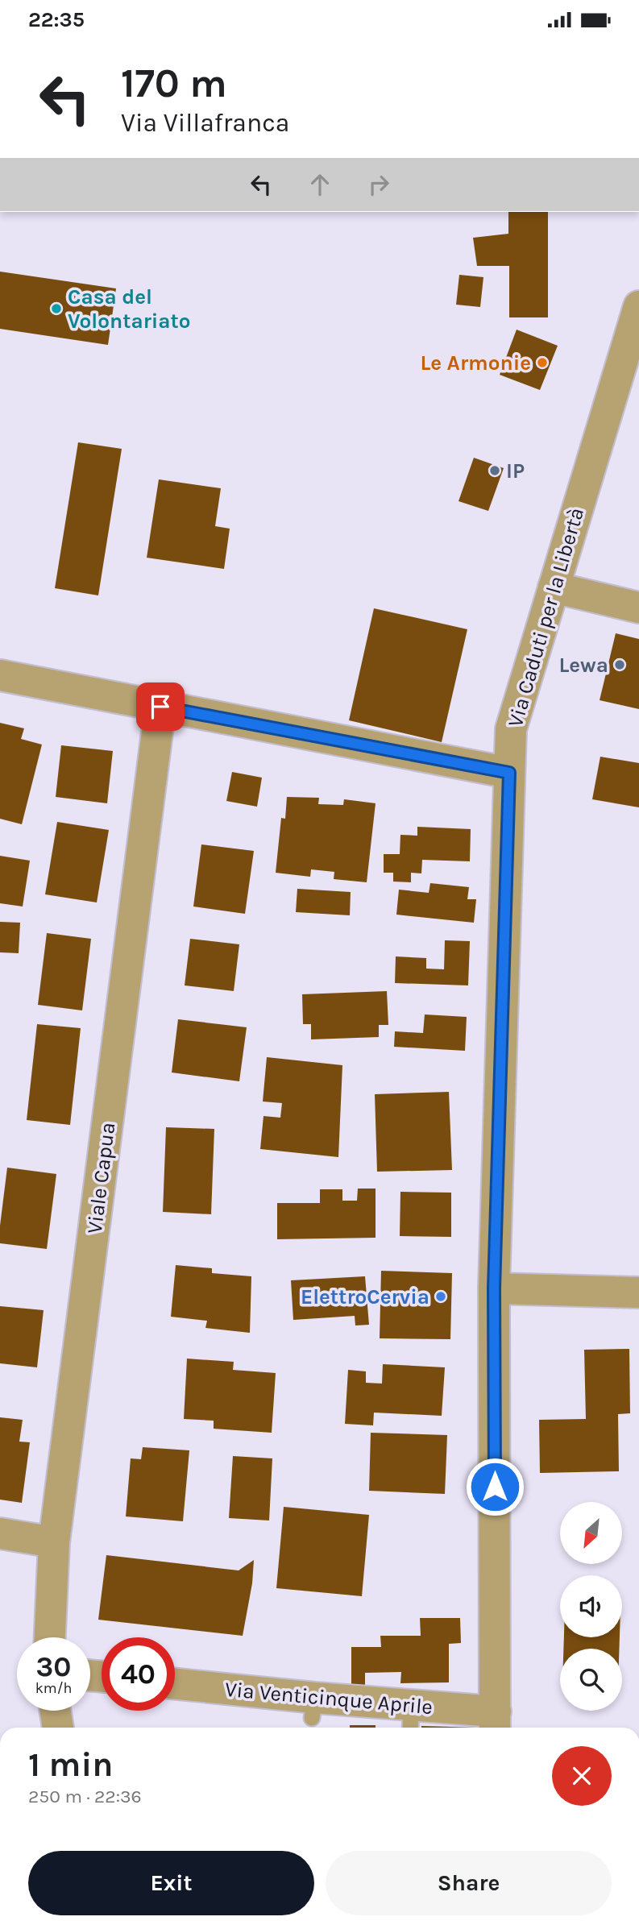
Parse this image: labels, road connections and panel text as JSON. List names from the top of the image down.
{
  "streets": {
    "street": ["Via Caduti per la Libertà", "Viale Capua", "Via Venticinque Aprile"]
  },
  "crossings": [
    ["Via Caduti per la Libertà", "Via Venticinque Aprile"]
  ],
  "places": [
    "Casa del Volontariato",
    "Le Armonie",
    "IP",
    "Lewa",
    "ElettroCervia"
  ],
  "north": "bottom left",
  "page": {
    "status": "22:35",
    "turn": ["170 m", "Via Villafranca"],
    "speed": "30 km/h",
    "limit": "40",
    "heading": ["1 min", "250 m · 22:36"],
    "buttons": ["Exit", "Share"]
  }
}
